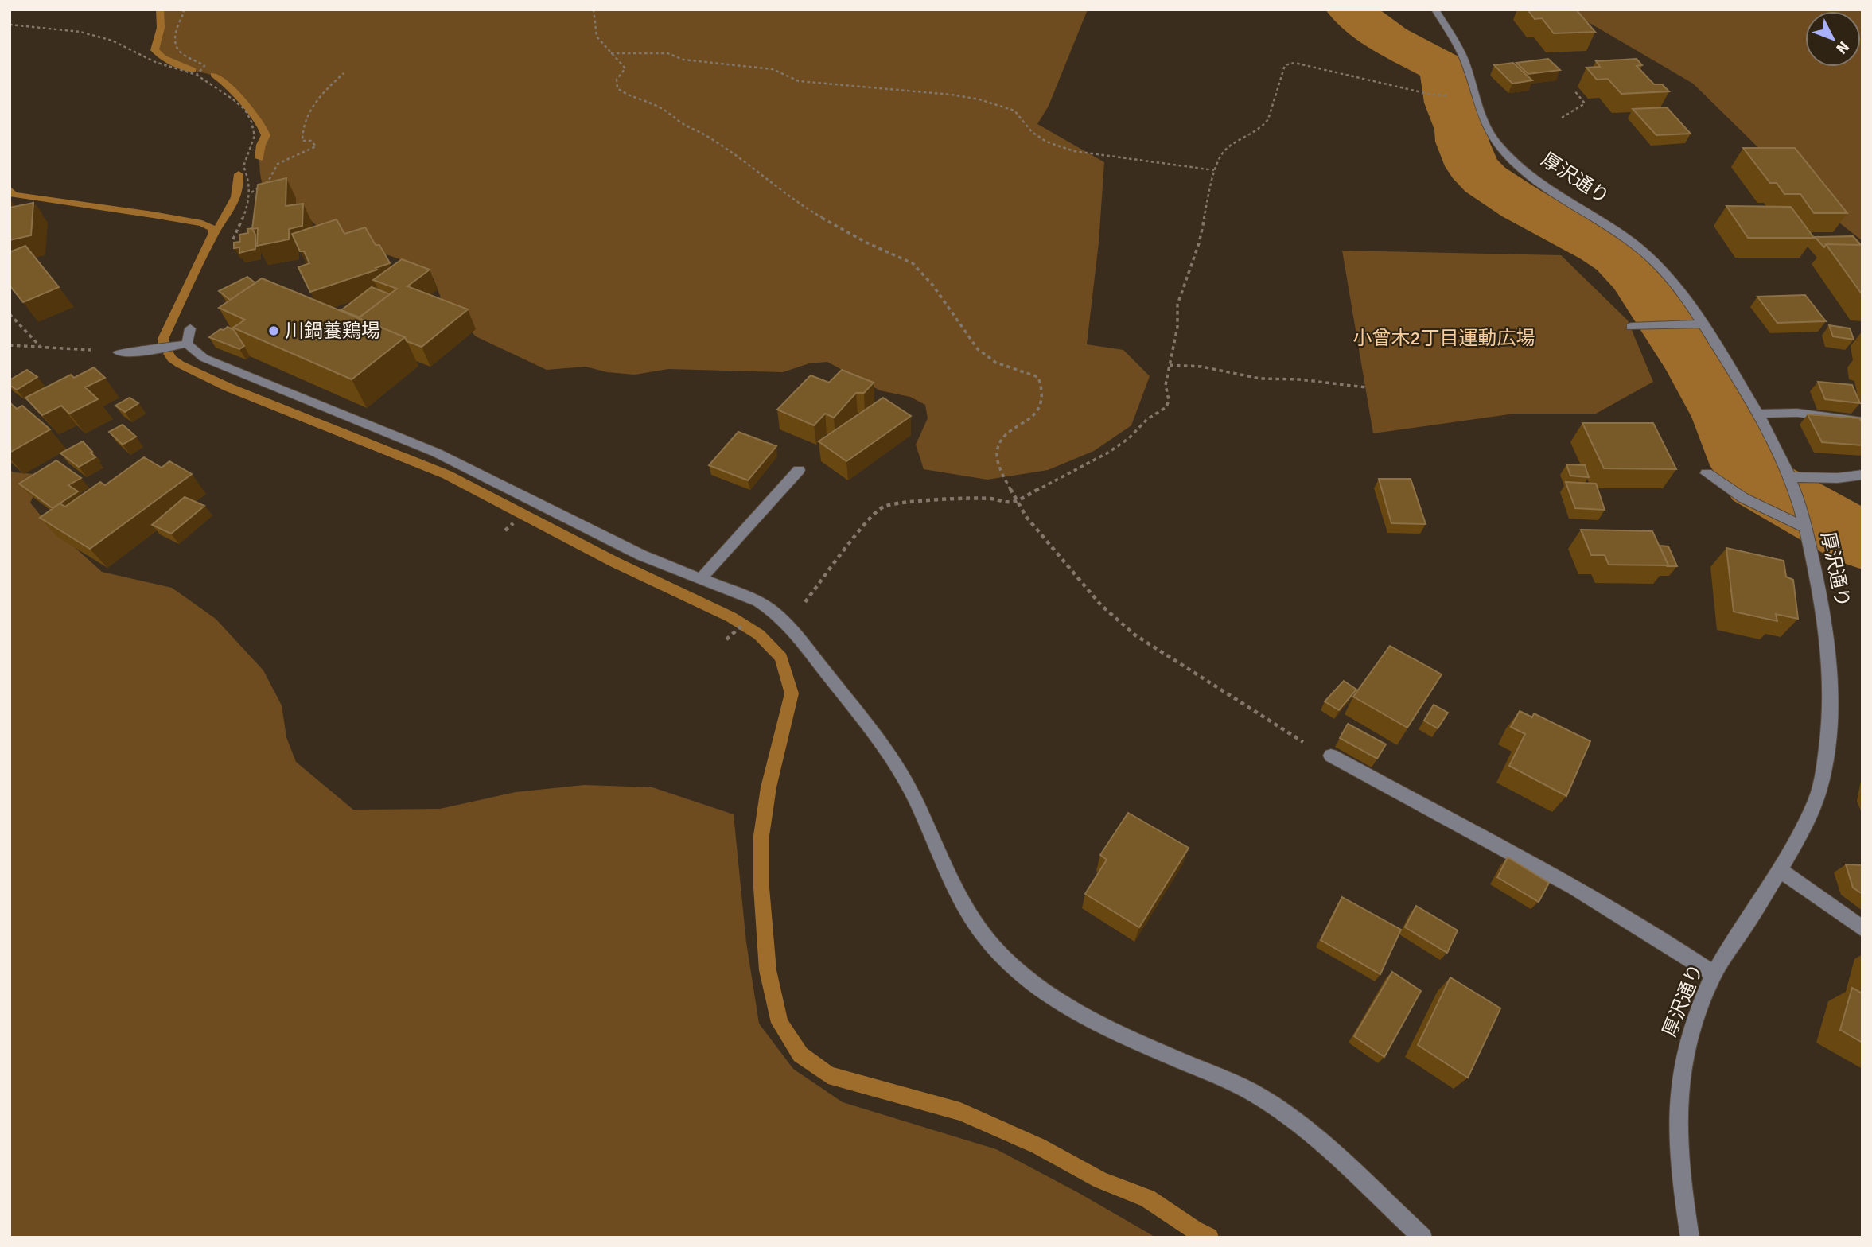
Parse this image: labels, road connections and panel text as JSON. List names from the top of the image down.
{
  "streets": {
    "street": ["厚沢通り"]
  },
  "parks": ["小曾木2丁目運動広場"],
  "places": ["川鍋養鶏場"],
  "north": "bottom right"
}
